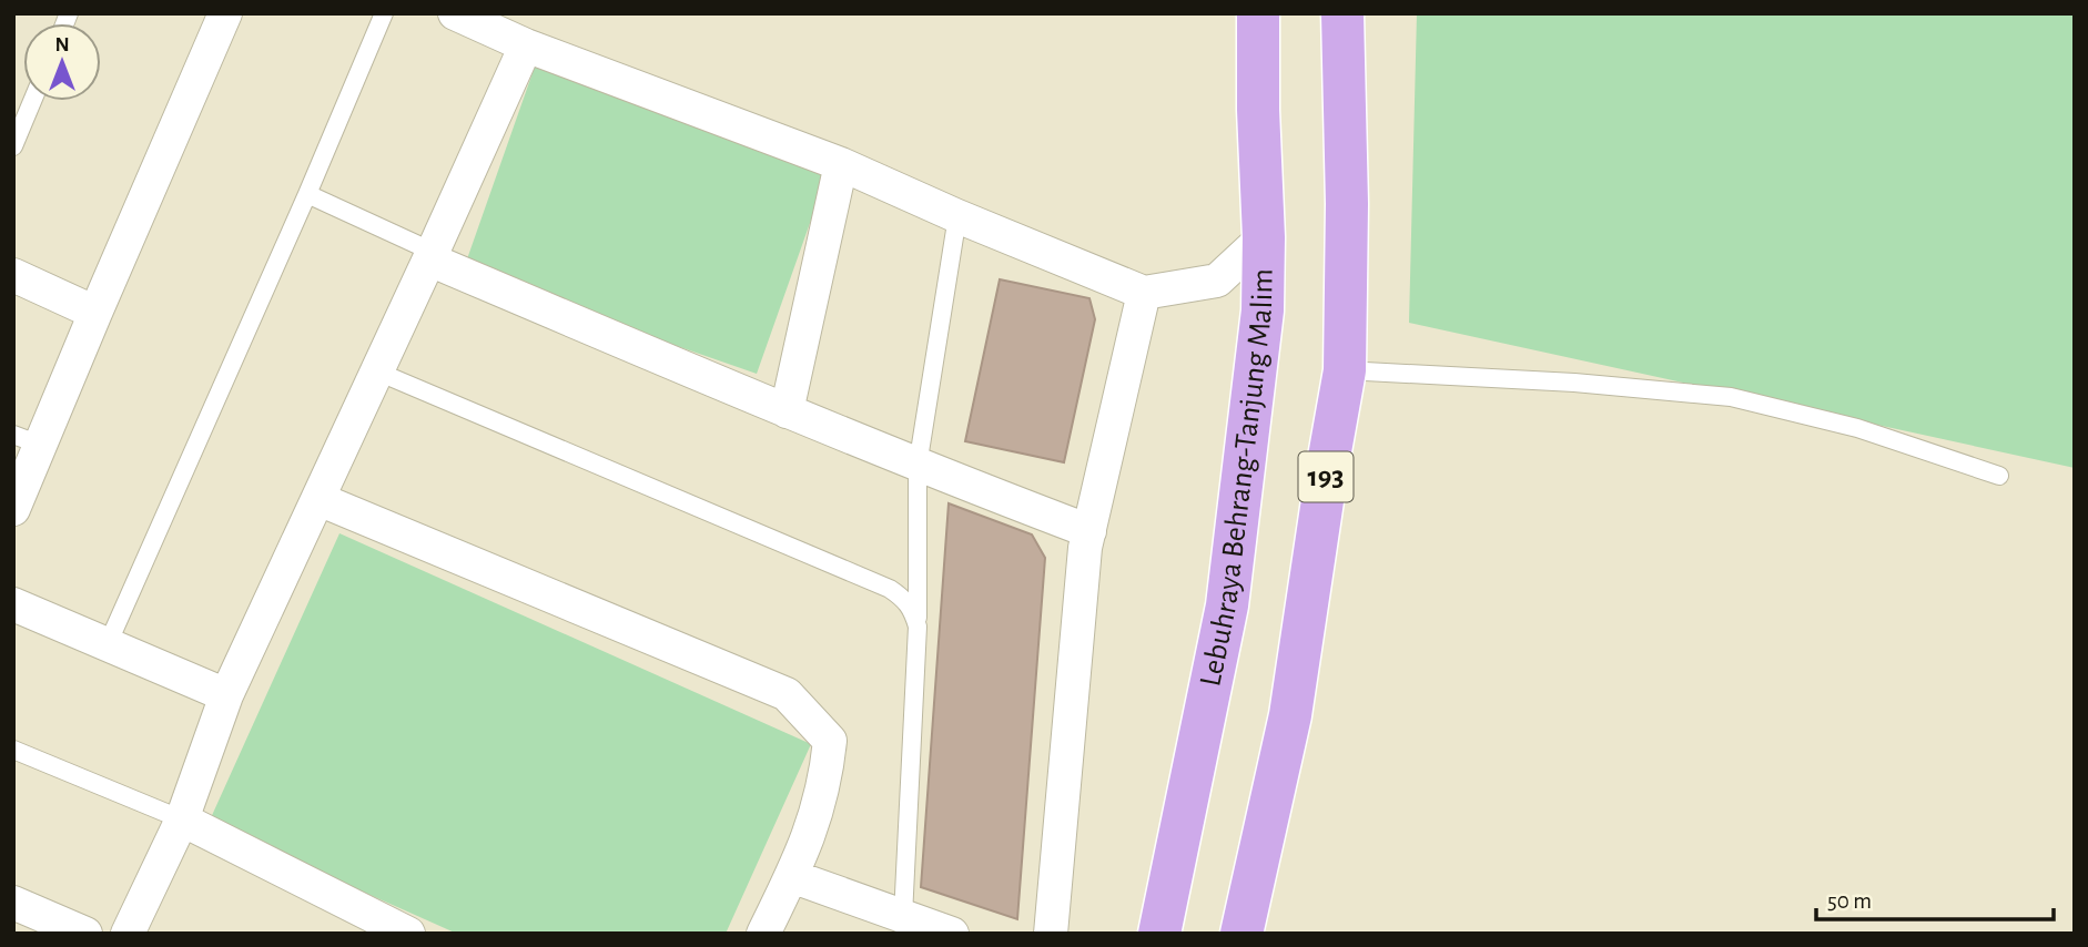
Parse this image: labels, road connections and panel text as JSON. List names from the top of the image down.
{
  "streets": {
    "main road": ["Lebuhraya Behrang-Tanjung Malim", "193"]
  },
  "scale_bar": "50 m",
  "north": "top"
}
